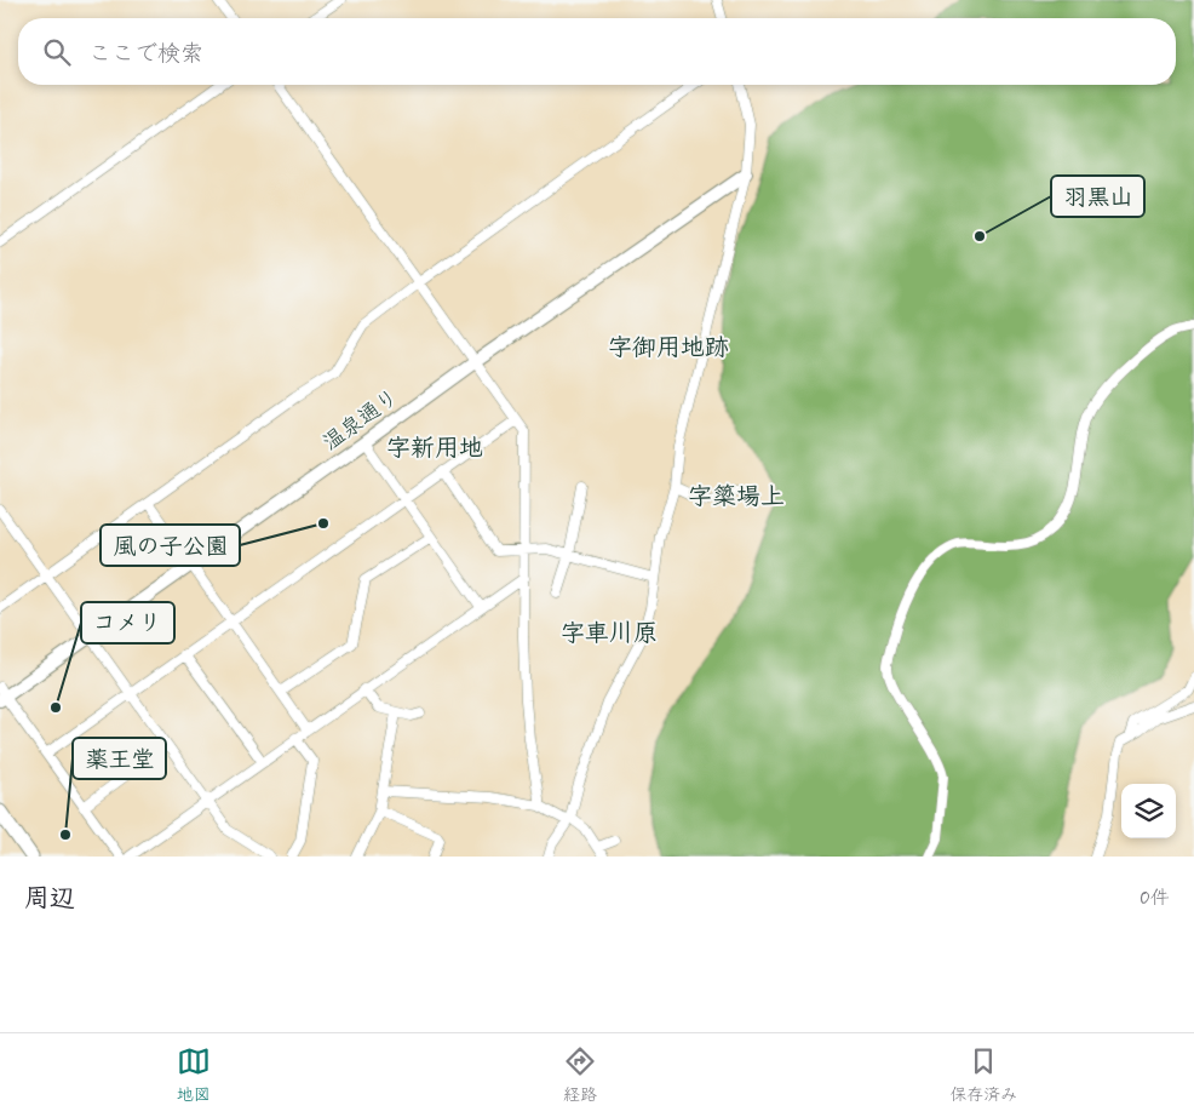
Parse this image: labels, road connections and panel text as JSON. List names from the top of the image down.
{
  "streets": {
    "street": ["温泉通り"]
  },
  "districts": [
    "字御用地跡",
    "字新用地",
    "字簗場上",
    "字車川原"
  ],
  "places": [
    "羽黒山",
    "風の子公園",
    "コメリ",
    "薬王堂"
  ],
  "page": {
    "search": "ここで検索",
    "heading": ["周辺", "0件"],
    "nav": ["地図", "経路", "保存済み"]
  }
}
